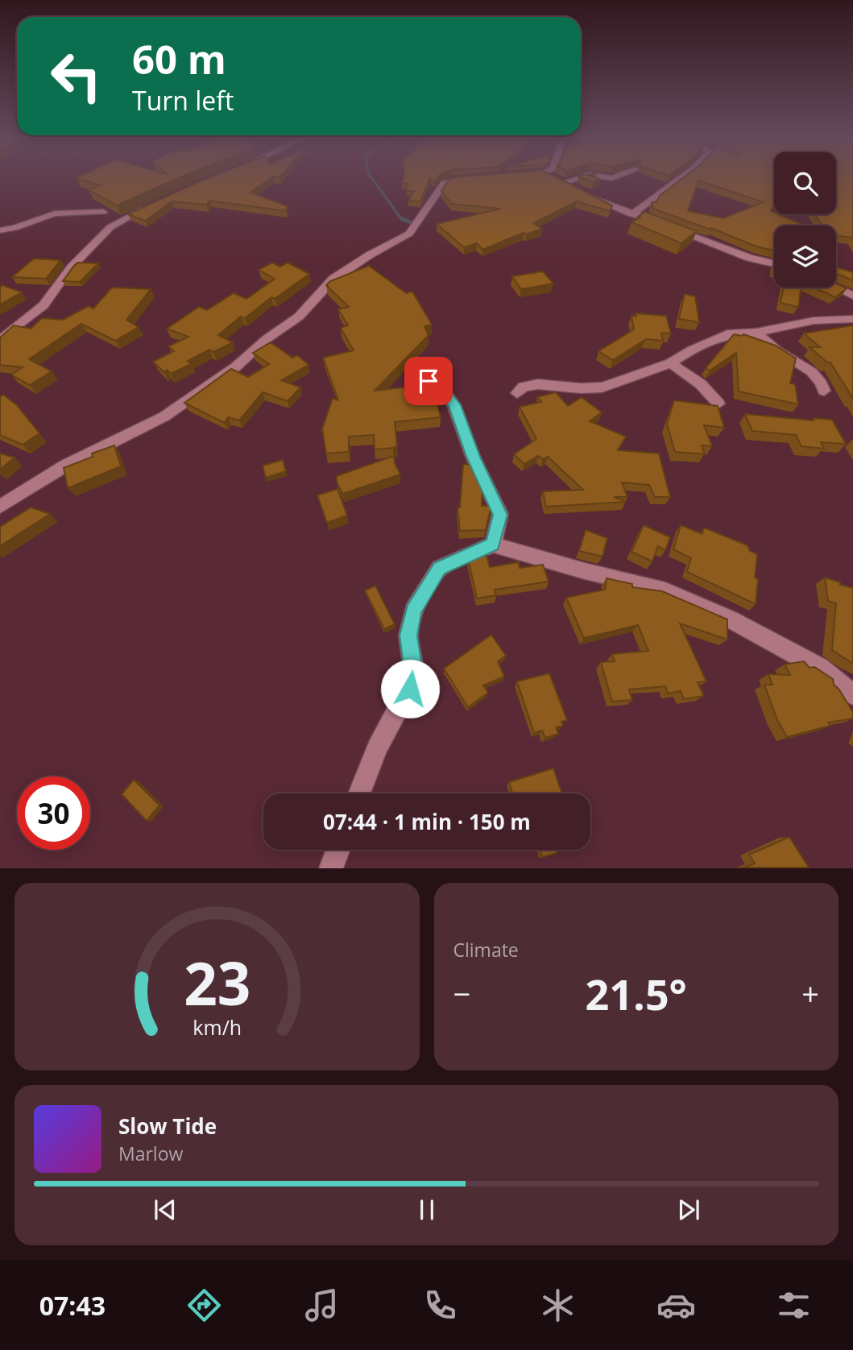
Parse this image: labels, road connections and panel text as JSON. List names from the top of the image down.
{
  "page": {
    "turn": ["60 m", "Turn left"],
    "limit": "30",
    "trip": "07:44 · 1 min · 150 m",
    "tile": "Climate",
    "heat": ["−", "21.5°", "+"],
    "song": ["Slow Tide", "Marlow"],
    "tabs": "07:43",
    "gauge": ["23", "km/h"]
  }
}
